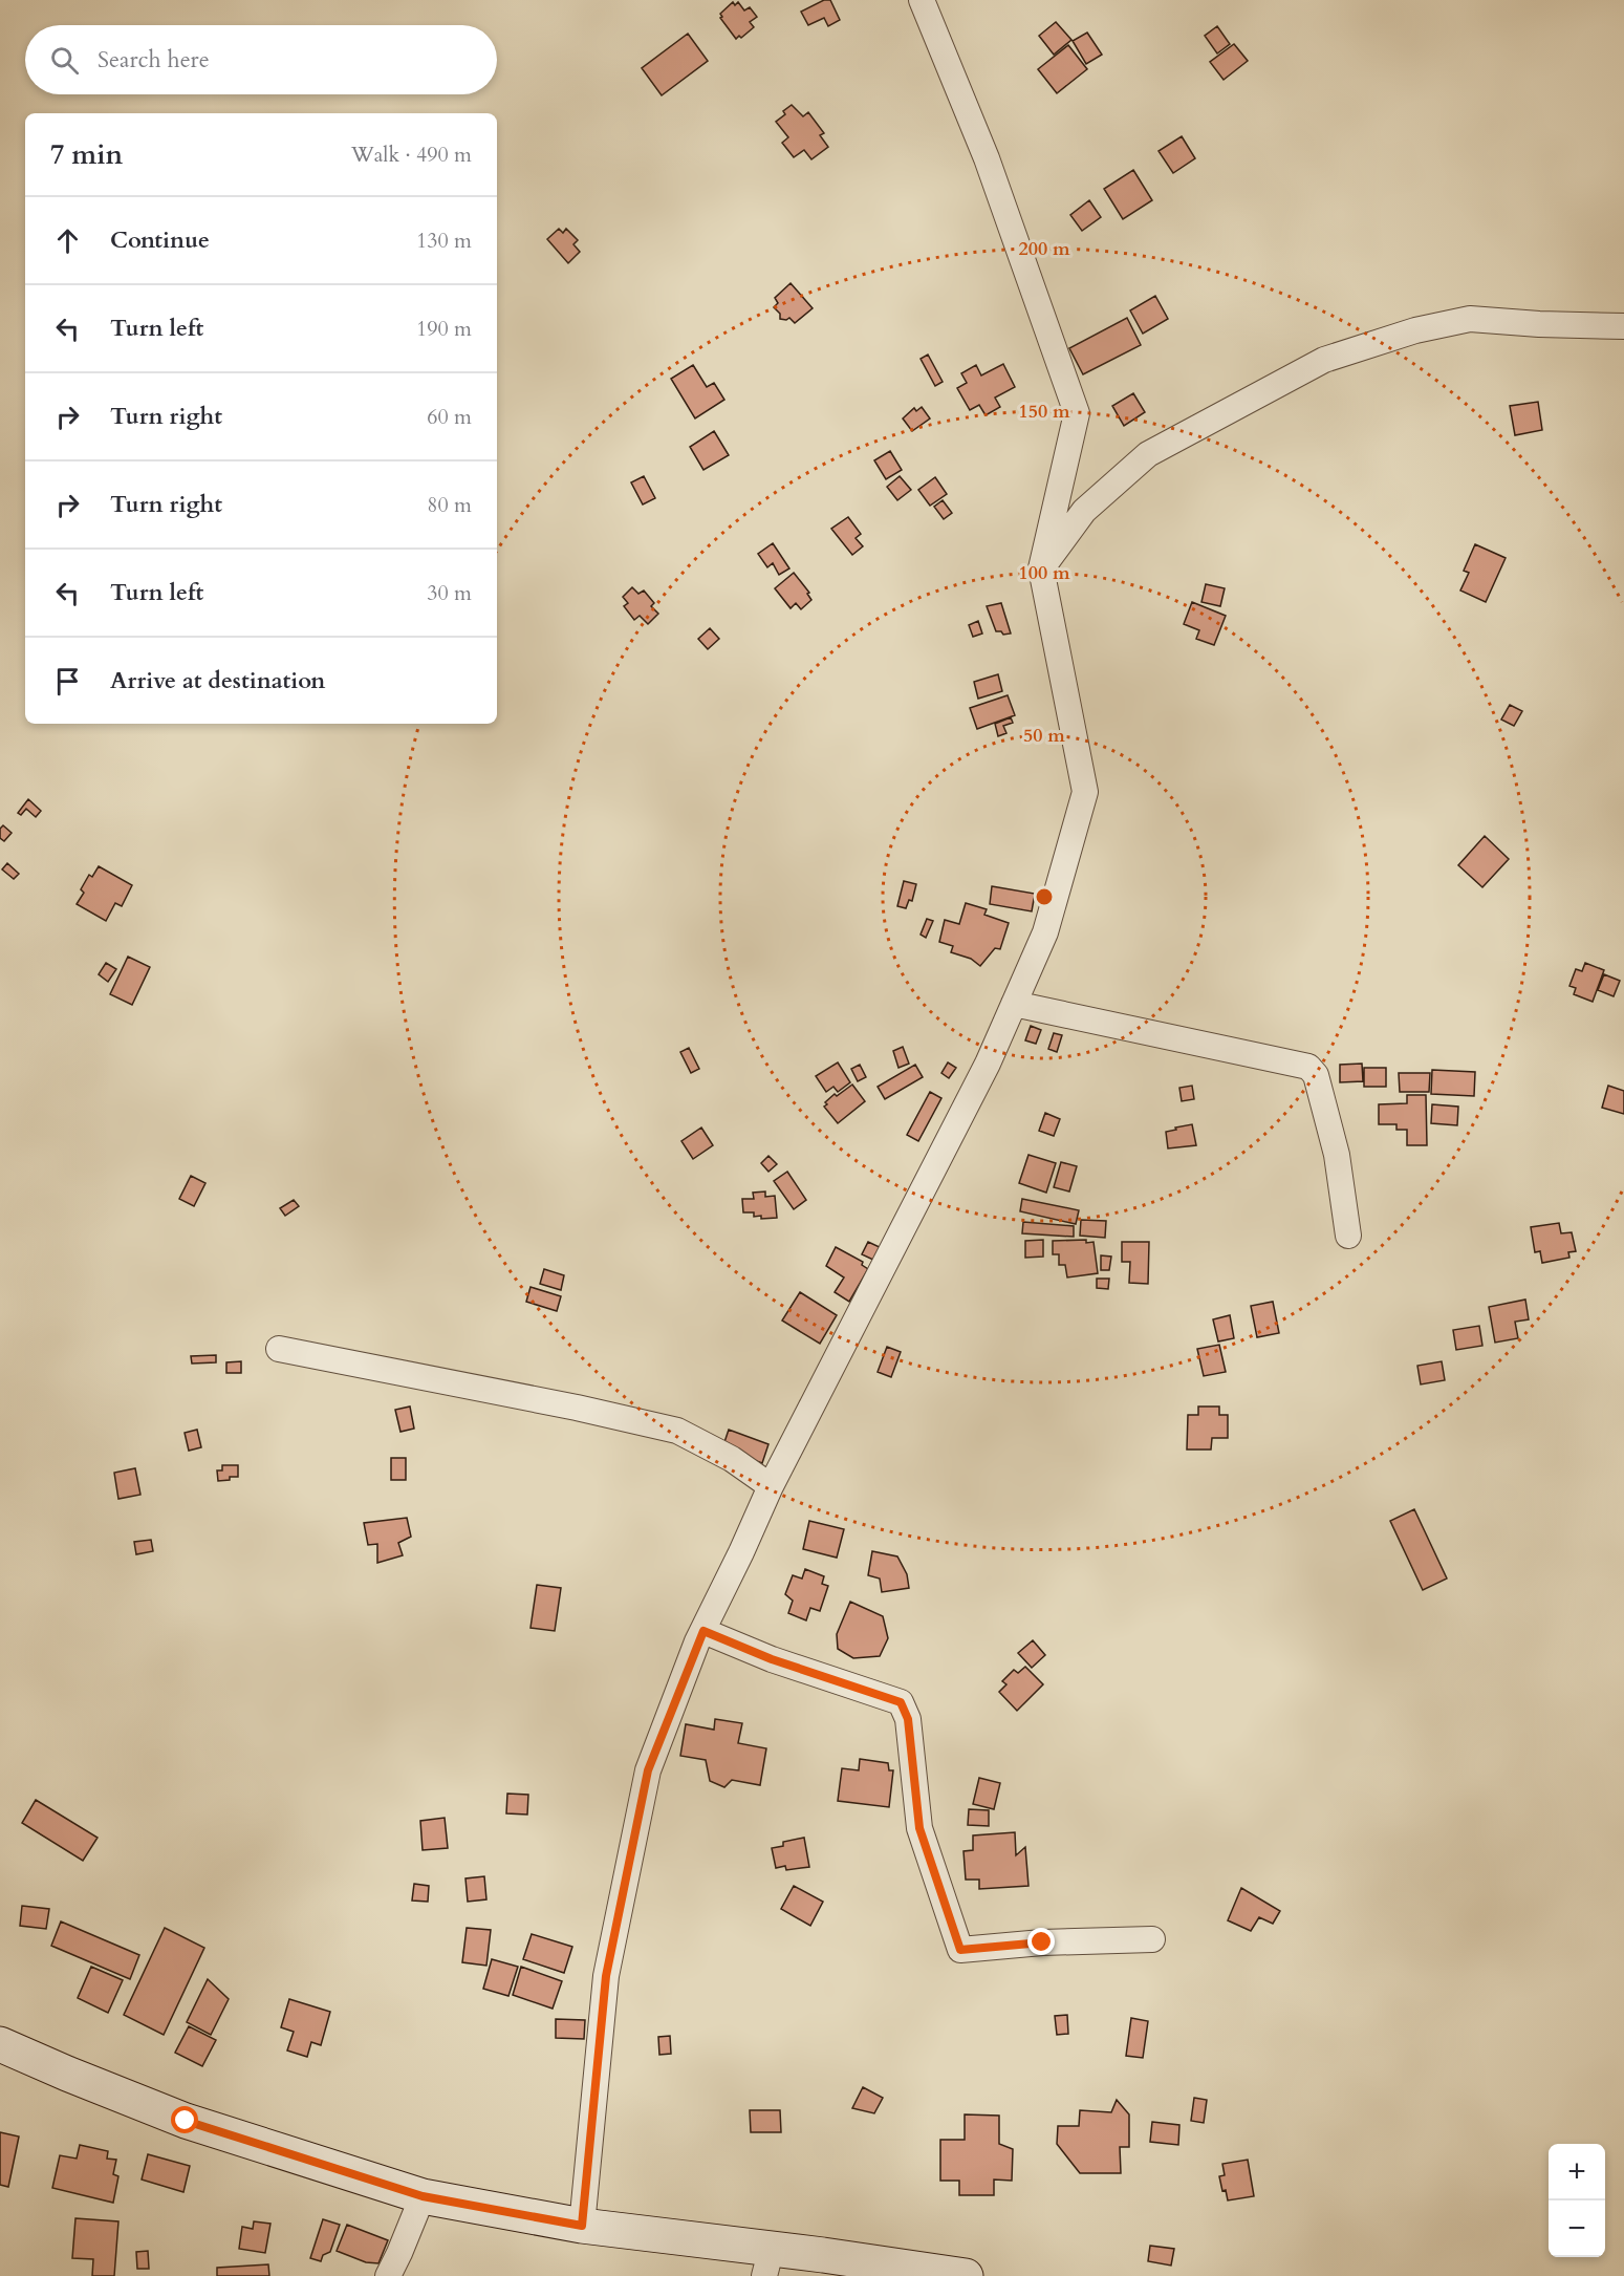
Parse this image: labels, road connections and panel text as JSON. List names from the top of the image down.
{
  "page": {
    "search": "Search here",
    "heading": ["7 min", "Walk · 490 m"],
    "list": [
      ["Continue", "130 m"],
      ["Turn left", "190 m"],
      ["Turn right", "60 m"],
      ["Turn right", "80 m"],
      ["Turn left", "30 m"],
      "Arrive at destination"
    ],
    "map_buttons": ["+", "−"]
  },
  "rings": [
    "200 m",
    "150 m",
    "100 m",
    "50 m"
  ]
}
